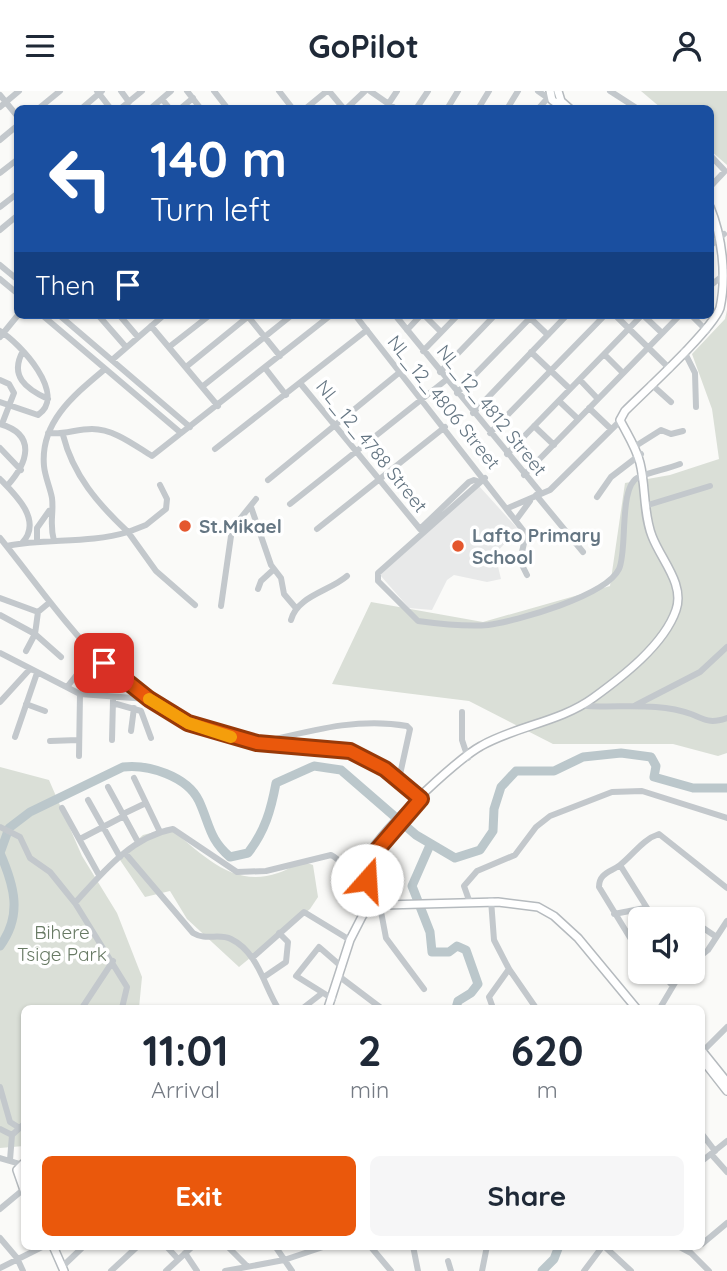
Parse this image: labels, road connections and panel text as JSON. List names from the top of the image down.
{
  "streets": {
    "street": ["NL_12_4806 Street", "NL_12_4812 Street", "NL_12_4788 Street"]
  },
  "crossings": [
    ["NL_12_4806 Street", "NL_12_4788 Street"]
  ],
  "parks": ["Bihere Tsige Park"],
  "places": ["St.Mikael", "Lafto Primary School"],
  "page": {
    "header": "GoPilot",
    "turn": ["140 m", "Turn left"],
    "then": "Then",
    "eta": [
      "11:01",
      "Arrival",
      "2",
      "min",
      "620",
      "m"
    ],
    "buttons": ["Exit", "Share"]
  }
}
